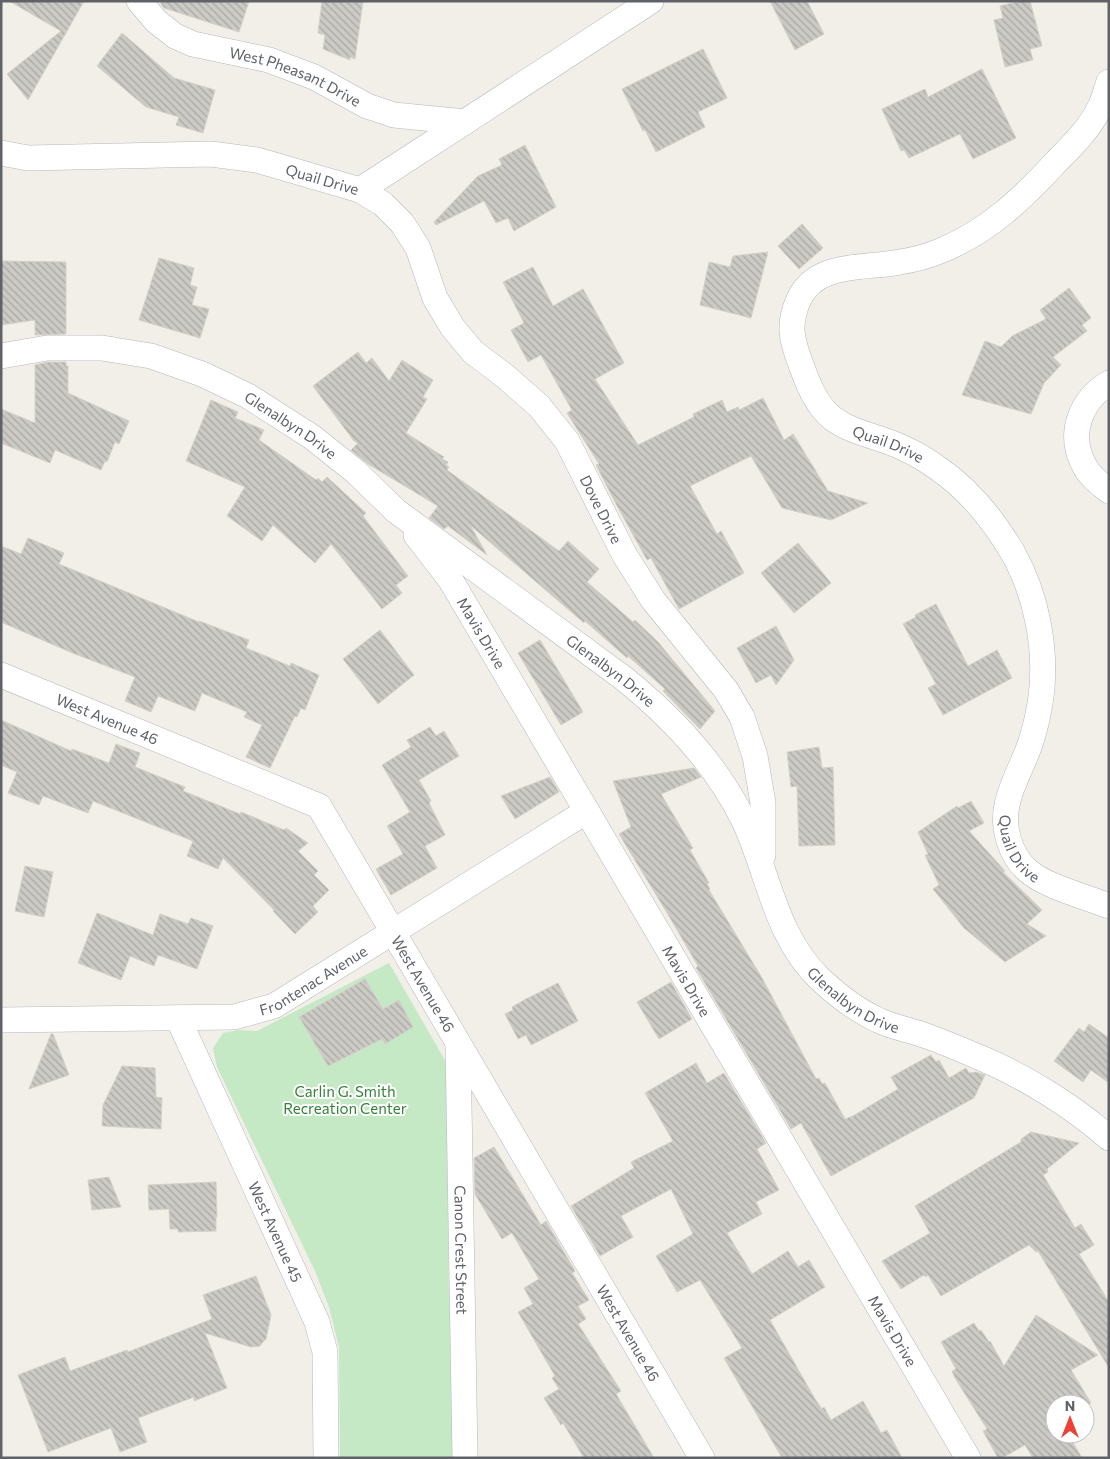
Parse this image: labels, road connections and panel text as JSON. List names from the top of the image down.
{
  "streets": {
    "street": [
      "West Pheasant Drive",
      "Quail Drive",
      "Glenalbyn Drive",
      "Dove Drive",
      "Mavis Drive",
      "West Avenue 46",
      "Frontenac Avenue",
      "West Avenue 45",
      "Canon Crest Street"
    ]
  },
  "crossings": [
    ["West Pheasant Drive", "Quail Drive"],
    ["Quail Drive", "Dove Drive"],
    ["Glenalbyn Drive", "Dove Drive"],
    ["Glenalbyn Drive", "Mavis Drive"],
    ["Mavis Drive", "Frontenac Avenue"],
    ["West Avenue 46", "Frontenac Avenue"],
    ["West Avenue 46", "Canon Crest Street"],
    ["Frontenac Avenue", "West Avenue 45"]
  ],
  "parks": ["Carlin G. Smith Recreation Center"],
  "north": "top"
}
